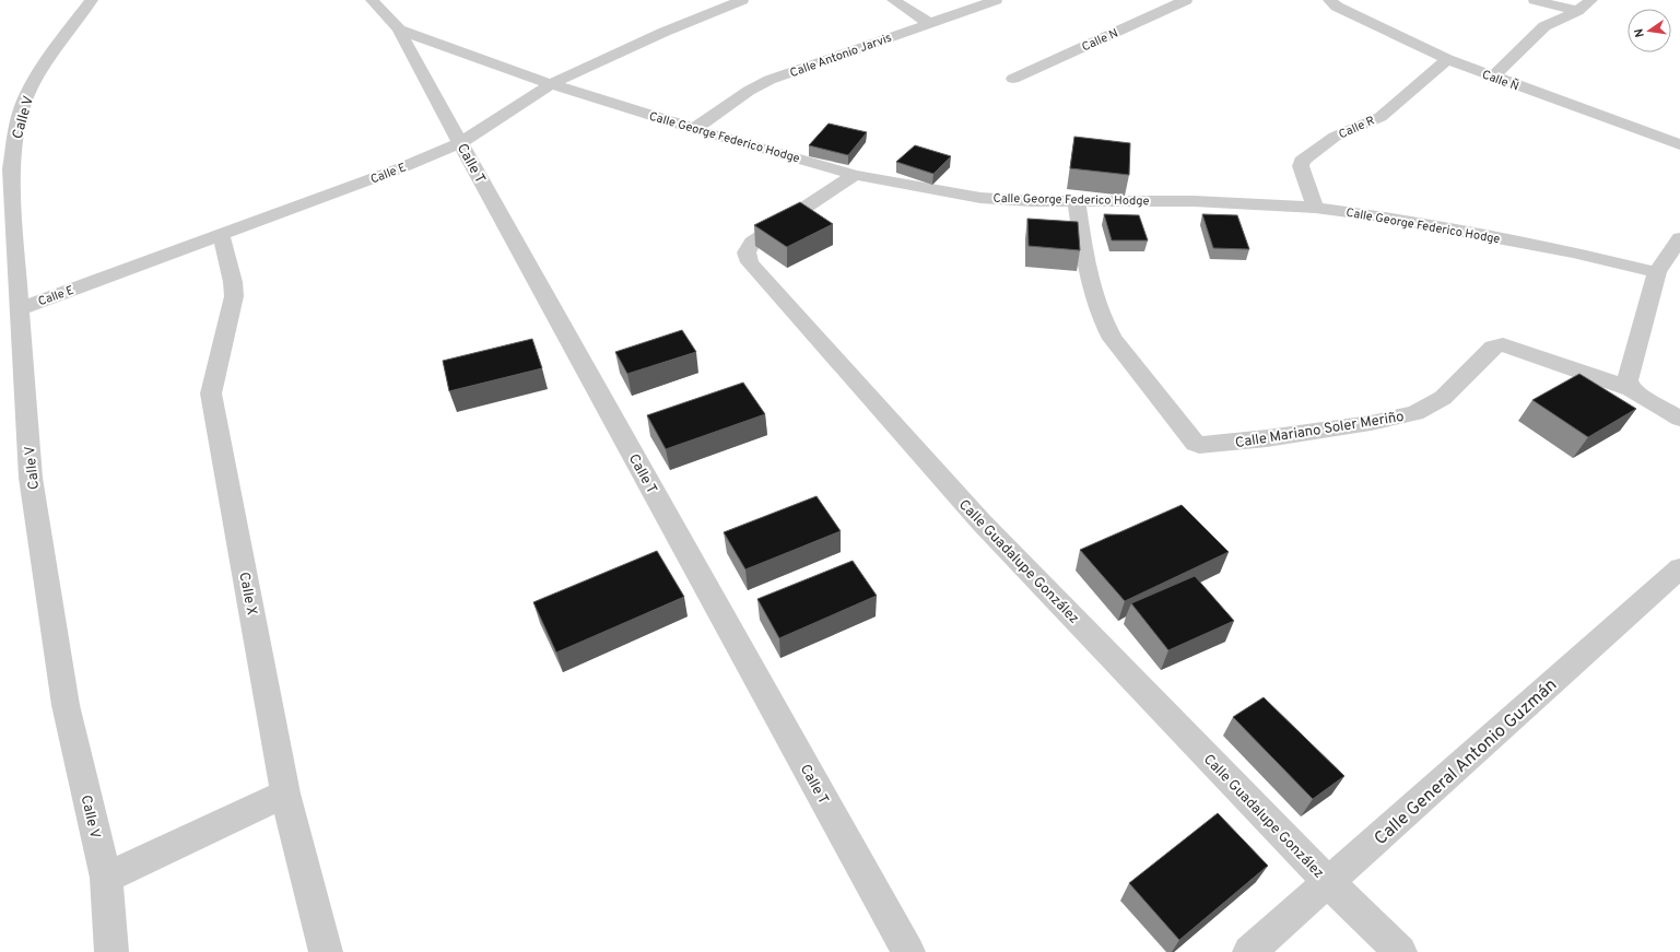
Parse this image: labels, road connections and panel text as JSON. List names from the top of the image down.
{
  "streets": {
    "street": [
      "Calle N",
      "Calle Antonio Jarvis",
      "Calle Ñ",
      "Calle V",
      "Calle R",
      "Calle George Federico Hodge",
      "Calle T",
      "Calle E",
      "Calle Mariano Soler Meriño",
      "Calle Guadalupe González",
      "Calle X",
      "Calle General Antonio Guzmán"
    ]
  },
  "crossings": [
    ["Calle Antonio Jarvis", "Calle George Federico Hodge"],
    ["Calle Ñ", "Calle R"],
    ["Calle V", "Calle E"],
    ["Calle R", "Calle George Federico Hodge"],
    ["Calle George Federico Hodge", "Calle T"],
    ["Calle George Federico Hodge", "Calle E"],
    ["Calle George Federico Hodge", "Calle Mariano Soler Meriño"],
    ["Calle George Federico Hodge", "Calle Guadalupe González"],
    ["Calle T", "Calle E"],
    ["Calle E", "Calle X"],
    ["Calle Guadalupe González", "Calle General Antonio Guzmán"]
  ],
  "north": "left"
}
